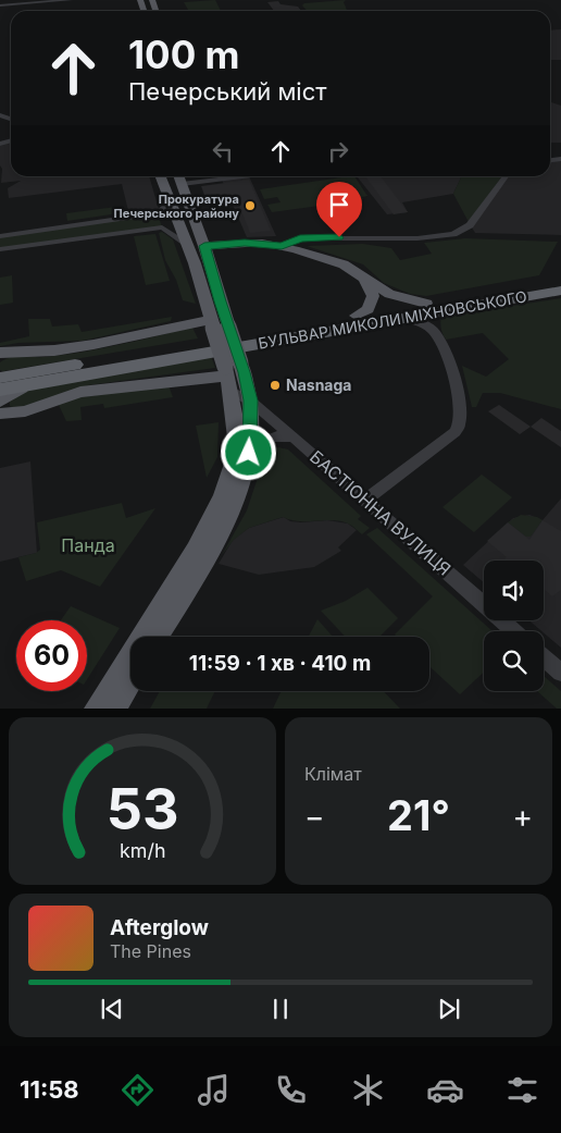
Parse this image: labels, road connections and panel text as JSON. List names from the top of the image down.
{
  "streets": {
    "highway": ["БУЛЬВАР МИКОЛИ МІХНОВСЬКОГО"],
    "street": ["БАСТІОННА ВУЛИЦЯ"]
  },
  "parks": ["Панда"],
  "places": ["Прокуратура Печерського району", "Nasnaga"],
  "page": {
    "turn": ["100 m", "Печерський міст"],
    "limit": "60",
    "trip": "11:59 · 1 хв · 410 m",
    "tile": "Клімат",
    "heat": ["−", "21°", "+"],
    "song": ["Afterglow", "The Pines"],
    "tabs": "11:58",
    "gauge": ["53", "km/h"]
  }
}
